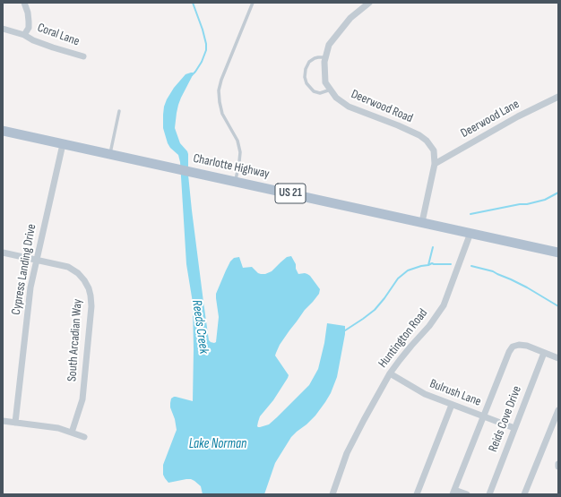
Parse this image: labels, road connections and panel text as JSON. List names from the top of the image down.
{
  "streets": {
    "main road": ["Charlotte Highway", "US 21"],
    "street": [
      "Coral Lane",
      "Deerwood Road",
      "Deerwood Lane",
      "Cypress Landing Drive",
      "Huntington Road",
      "South Arcadian Way",
      "Bulrush Lane",
      "Reids Cove Drive"
    ]
  },
  "crossings": [
    ["Deerwood Road", "Deerwood Lane"],
    ["Deerwood Road", "Charlotte Highway"],
    ["Charlotte Highway", "Cypress Landing Drive"],
    ["Charlotte Highway", "Huntington Road"],
    ["Cypress Landing Drive", "South Arcadian Way"],
    ["Huntington Road", "Bulrush Lane"],
    ["Bulrush Lane", "Reids Cove Drive"]
  ],
  "water": ["Reeds Creek", "Lake Norman"]
}
